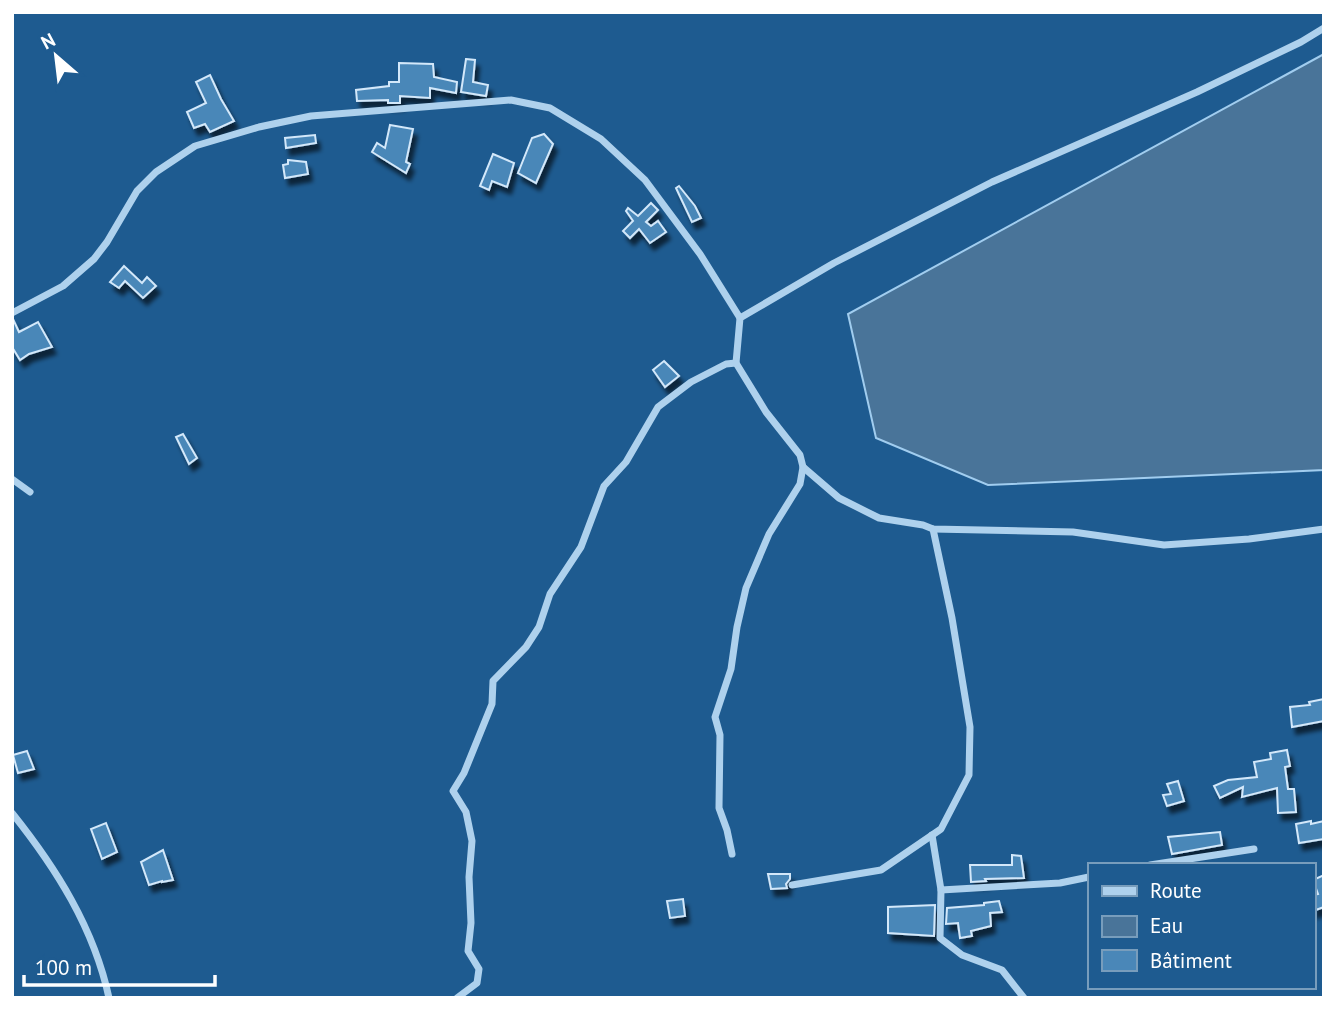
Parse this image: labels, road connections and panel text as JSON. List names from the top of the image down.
{
  "legend": ["Route", "Eau", "Bâtiment"],
  "scale_bar": "100 m",
  "north": "top left"
}
